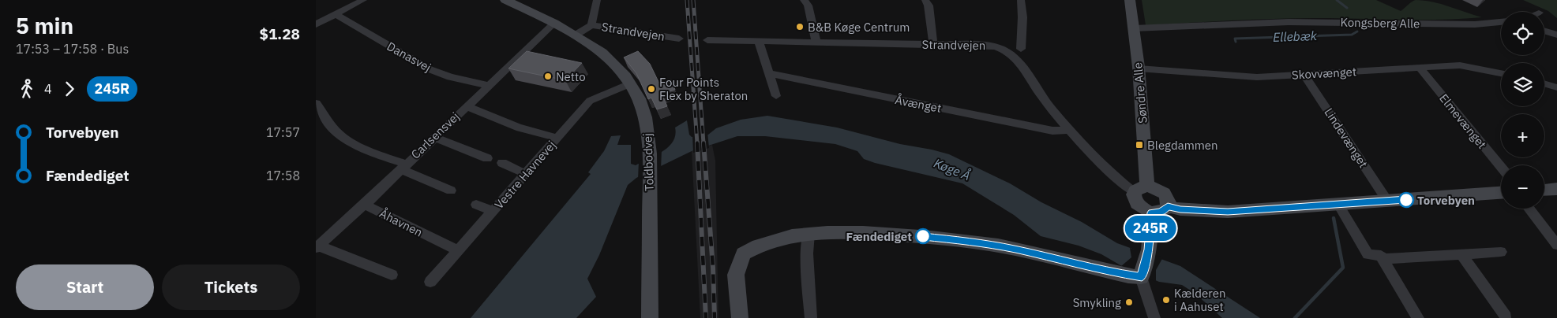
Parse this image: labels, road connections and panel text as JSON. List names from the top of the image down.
{
  "streets": {
    "street": [
      "Kongsberg Alle",
      "Strandvejen",
      "Danasvej",
      "Skovvænget",
      "Søndre Alle",
      "Åvænget",
      "Elmevænget",
      "Carlsensvej",
      "Lindevænget",
      "Toldbodvej",
      "Vestre Havnevej",
      "Åhavnen"
    ]
  },
  "crossings": [
    ["Kongsberg Alle", "Søndre Alle"],
    ["Strandvejen", "Søndre Alle"],
    ["Strandvejen", "Åvænget"],
    ["Strandvejen", "Toldbodvej"],
    ["Danasvej", "Carlsensvej"],
    ["Skovvænget", "Søndre Alle"],
    ["Skovvænget", "Elmevænget"],
    ["Skovvænget", "Lindevænget"],
    ["Carlsensvej", "Åhavnen"],
    ["Toldbodvej", "Vestre Havnevej"],
    ["Vestre Havnevej", "Åhavnen"]
  ],
  "water": ["Ellebæk", "Køge Å"],
  "places": {
    "other": [
      "B&B Køge Centrum",
      "Netto",
      "Four Points Flex by Sheraton",
      "Torvebyen",
      "Fændediget",
      "Kælderen i Aahuset",
      "Smykling"
    ],
    "transit": ["Blegdammen"]
  },
  "lines": ["bus line 245R"],
  "page": {
    "heading": ["5 min", "17:53 – 17:58 · Bus", "$1.28"],
    "on_map": "245R",
    "map_buttons": ["+", "−"],
    "legs": ["4", "245R"],
    "list": [
      {
        "name": "Torvebyen",
        "value": "17:57"
      },
      {
        "name": "Fændediget",
        "value": "17:58"
      }
    ],
    "buttons": ["Start", "Tickets"]
  }
}
